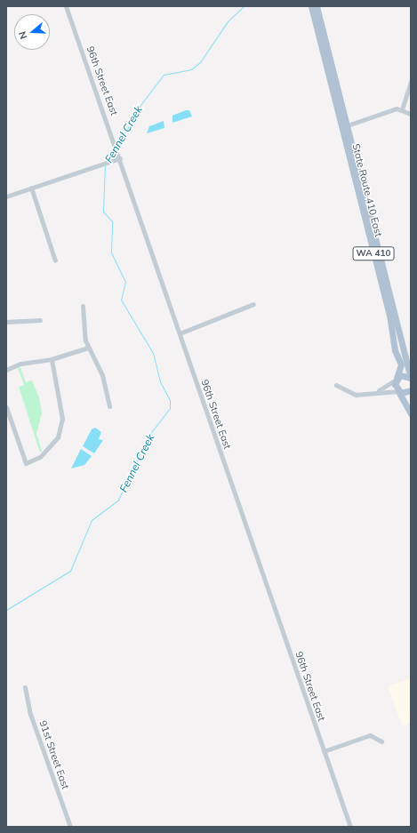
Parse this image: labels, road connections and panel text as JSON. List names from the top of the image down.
{
  "streets": {
    "main road": ["State Route 410 East", "WA 410"],
    "street": ["96th Street East", "91st Street East"]
  },
  "crossings": [
    ["State Route 410 East", "WA 410"]
  ],
  "water": ["Fennel Creek"],
  "north": "left"
}
